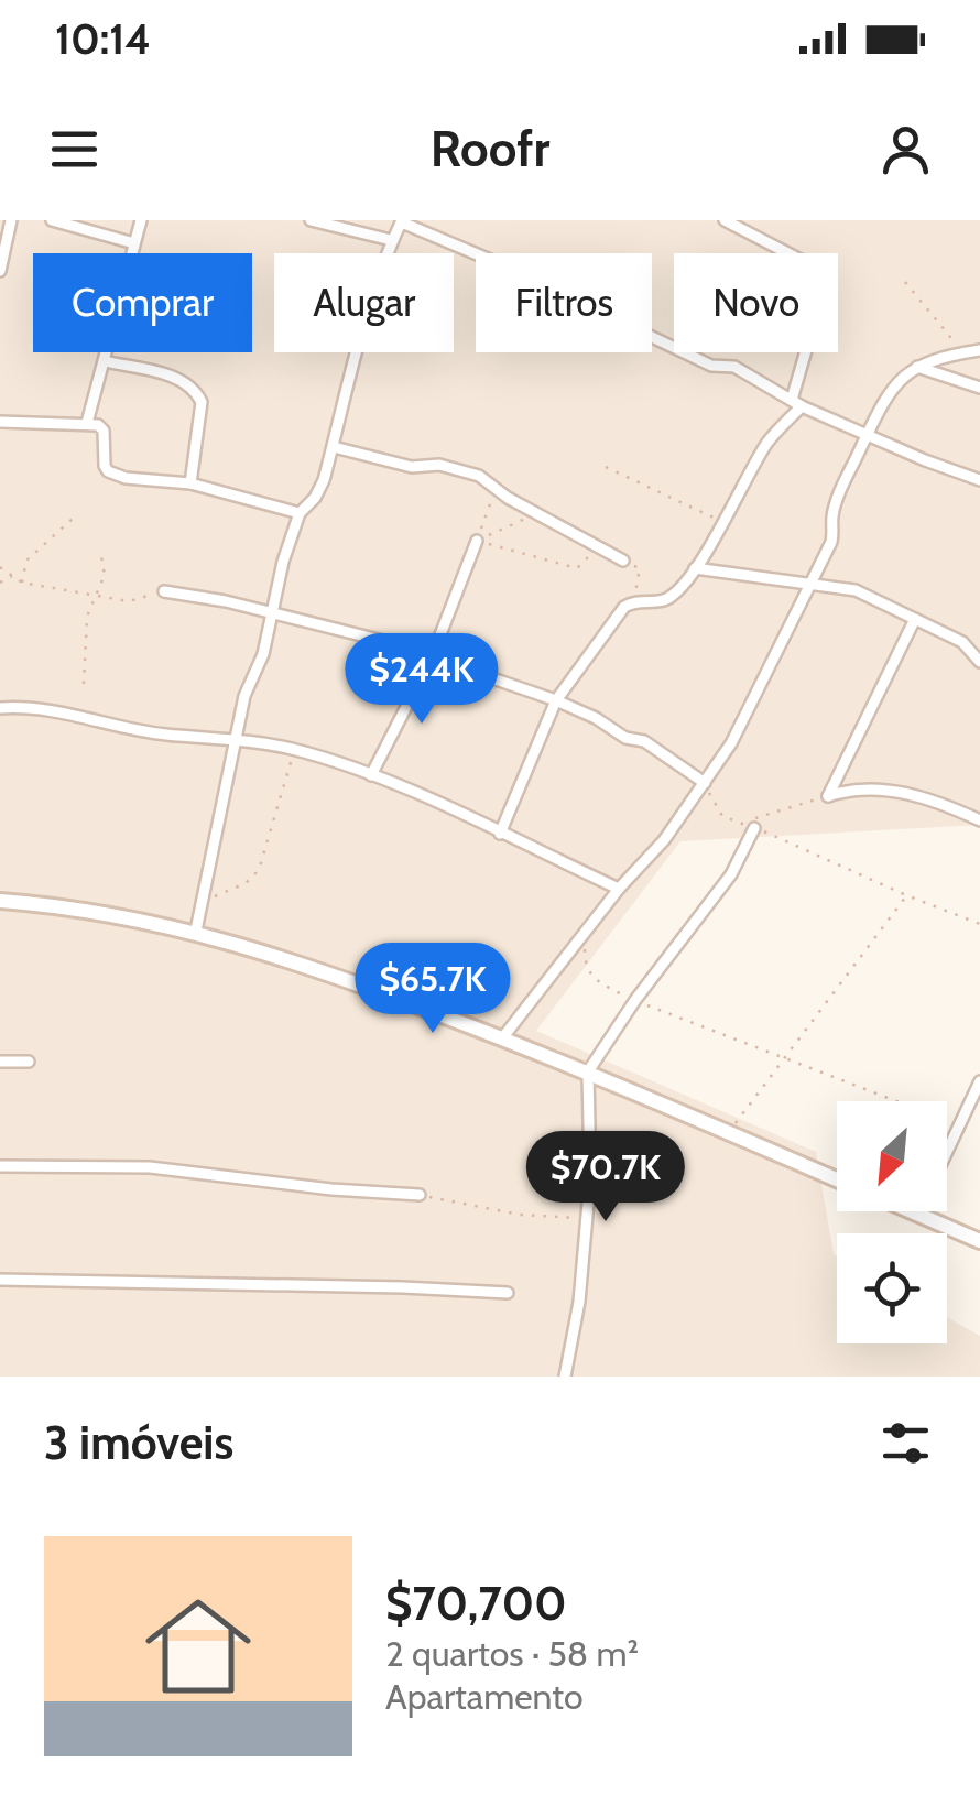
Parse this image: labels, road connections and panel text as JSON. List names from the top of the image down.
{
  "north": "bottom left",
  "page": {
    "status": "10:14",
    "header": "Roofr",
    "chip": [
      "Comprar",
      "Alugar",
      "Filtros",
      "Novo"
    ],
    "price": ["$244K", "$65.7K", "$70.7K"],
    "heading": "3 imóveis",
    "list": [
      {
        "name": "$70,700",
        "note": "2 quartos · 58 m² · Apartamento"
      }
    ]
  }
}
